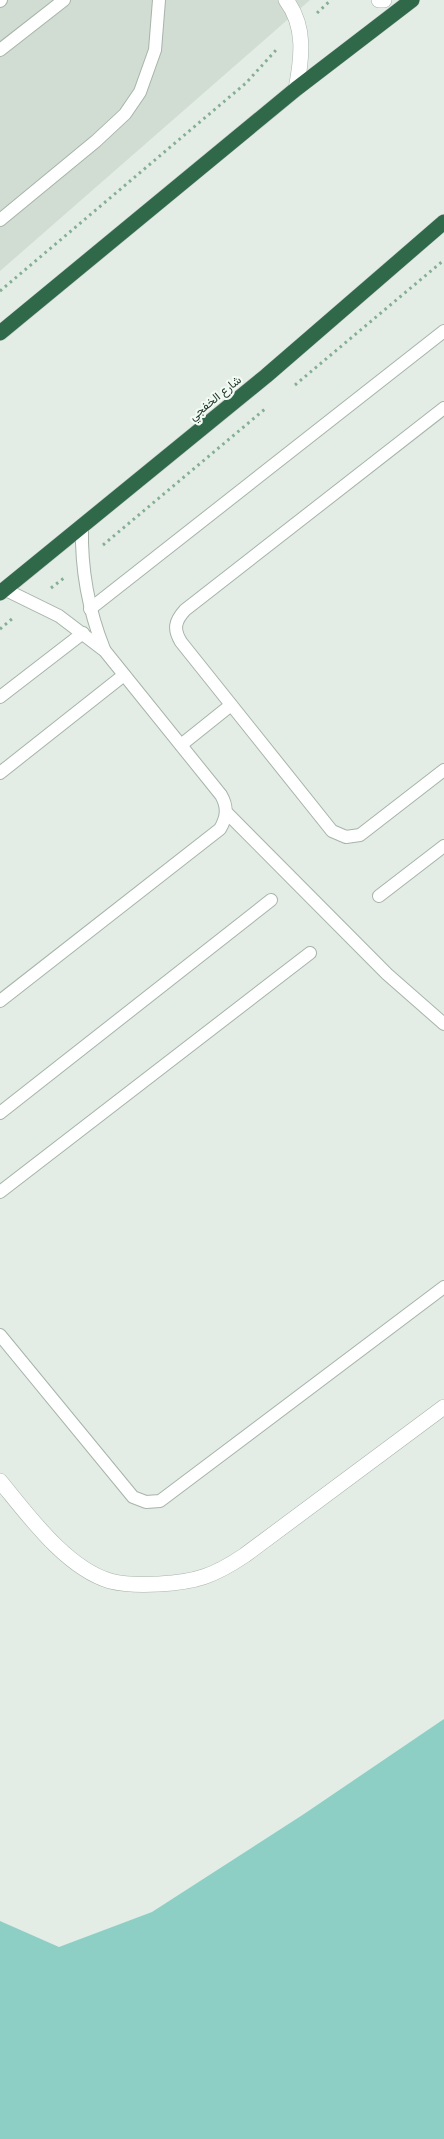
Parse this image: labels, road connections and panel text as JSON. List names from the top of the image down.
{
  "streets": {
    "highway": ["شارع الخفجي"]
  }
}
